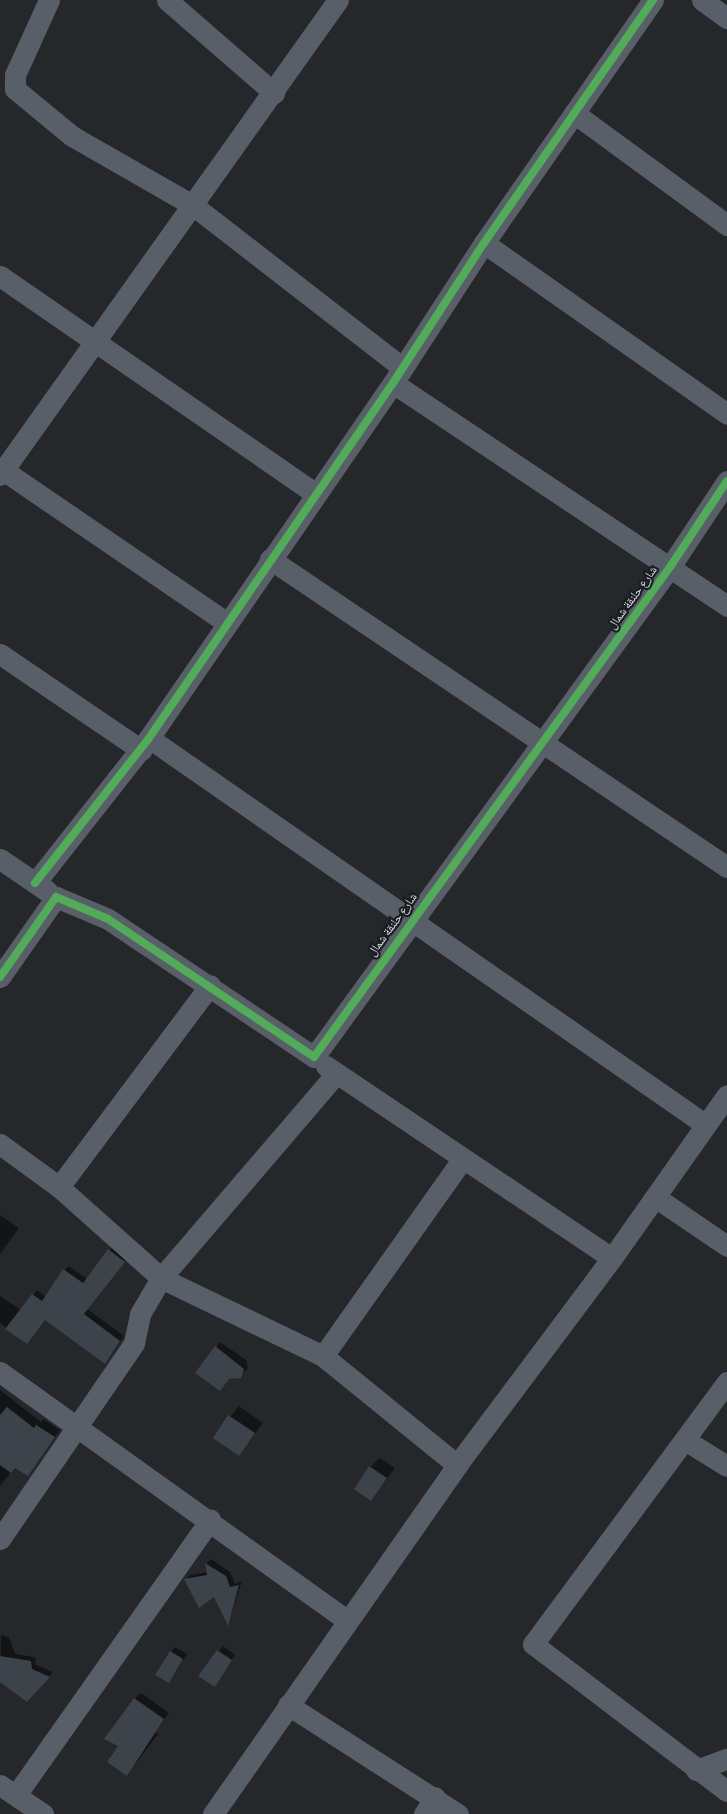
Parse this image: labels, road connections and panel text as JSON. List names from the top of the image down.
{
  "streets": {
    "street": ["شارع حلنقة شمال"]
  }
}
